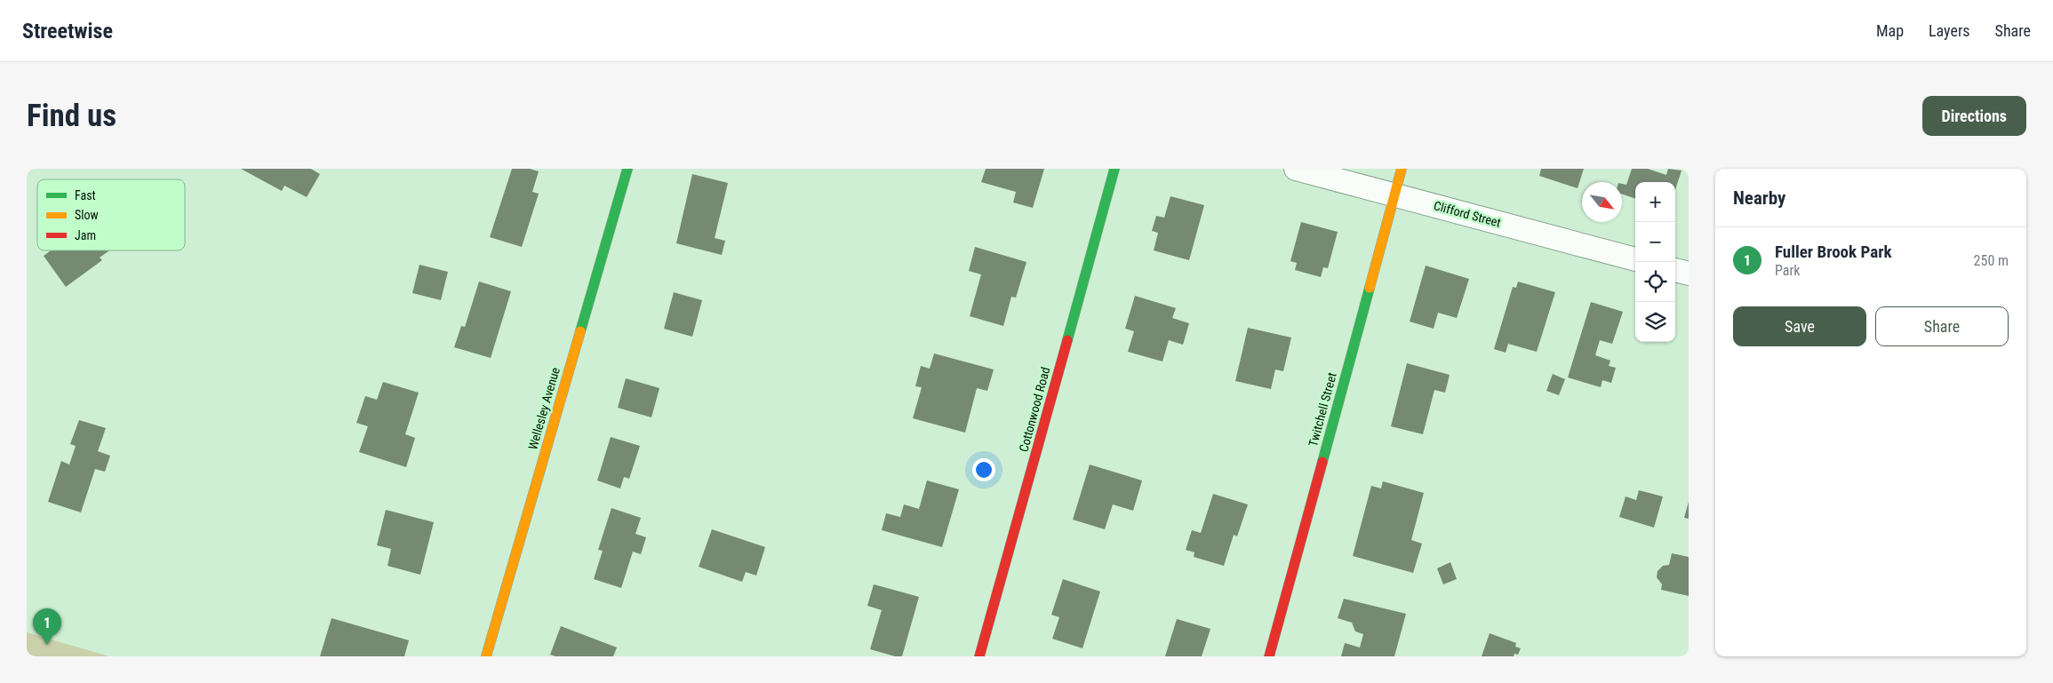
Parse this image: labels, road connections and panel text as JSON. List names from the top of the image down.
{
  "streets": {
    "street": [
      "Clifford Street",
      "Wellesley Avenue",
      "Cottonwood Road",
      "Twitchell Street"
    ]
  },
  "crossings": [
    ["Clifford Street", "Twitchell Street"]
  ],
  "legend": ["Fast", "Slow", "Jam"],
  "north": "bottom right",
  "page": {
    "header": "Streetwise",
    "nav": ["Map", "Layers", "Share"],
    "buttons": [
      "Directions",
      ["Save", "Share"]
    ],
    "title": "Find us",
    "heading": "Nearby",
    "map_buttons": ["+", "−"],
    "list": [
      {
        "mark": "1",
        "name": "Fuller Brook Park",
        "note": "Park",
        "value": "250 m"
      }
    ],
    "pins": "1"
  }
}
